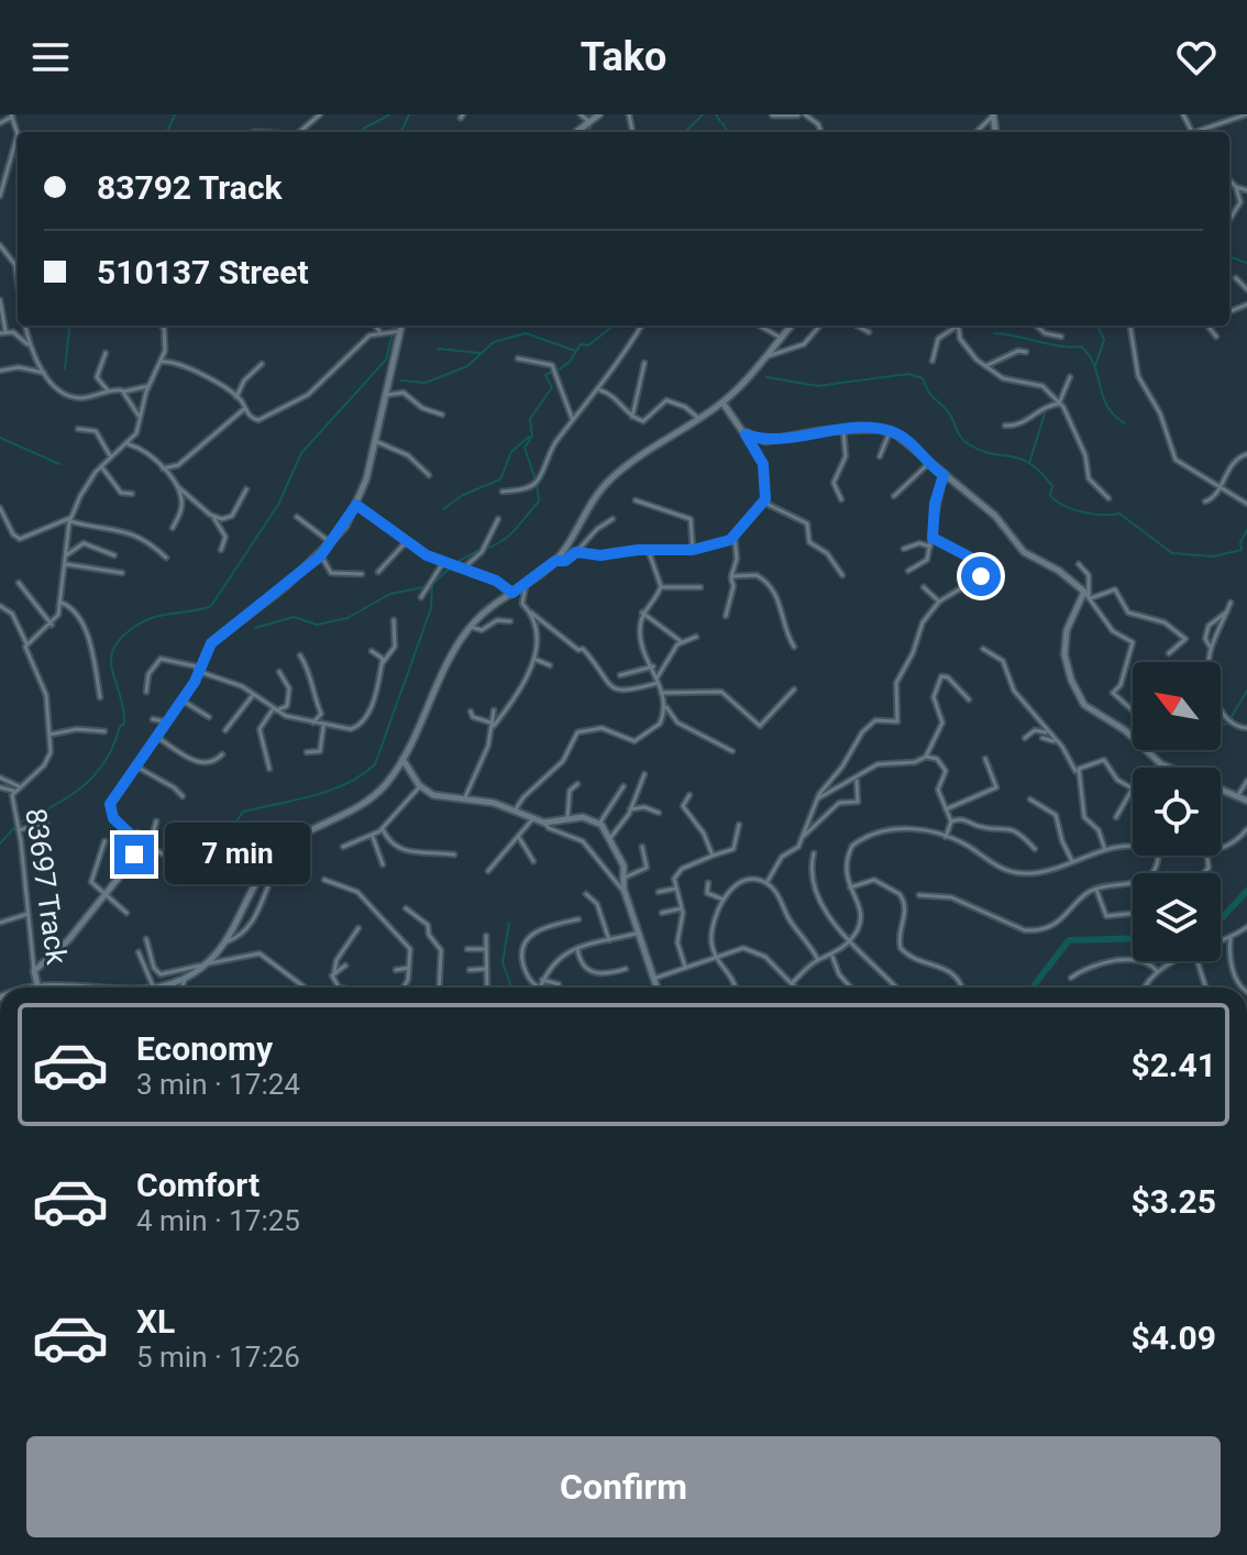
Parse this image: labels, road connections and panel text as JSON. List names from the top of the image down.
{
  "streets": {
    "street": ["83697 Track"]
  },
  "north": "top left",
  "page": {
    "header": "Tako",
    "banner": ["83792 Track", "510137 Street"],
    "bubble": "7 min",
    "list": [
      {
        "name": "Economy",
        "note": "3 min · 17:24",
        "value": "$2.41"
      },
      {
        "name": "Comfort",
        "note": "4 min · 17:25",
        "value": "$3.25"
      },
      {
        "name": "XL",
        "note": "5 min · 17:26",
        "value": "$4.09"
      }
    ],
    "buttons": "Confirm"
  }
}
